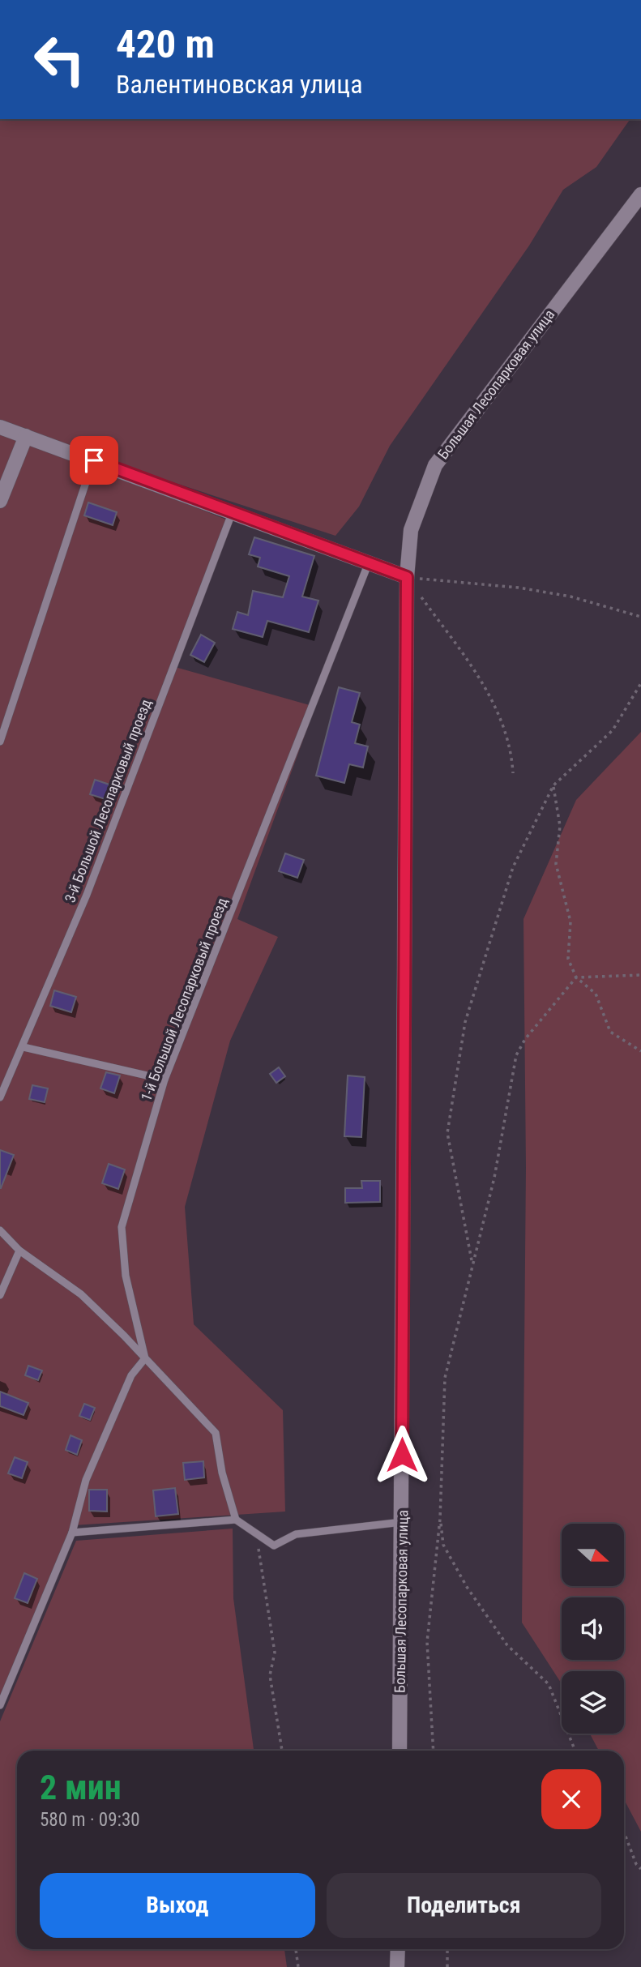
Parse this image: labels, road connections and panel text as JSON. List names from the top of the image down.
{
  "streets": {
    "main road": ["Большая Лесопарковая улица"],
    "lane": ["3-й Большой Лесопарковый проезд", "1-й Большой Лесопарковый проезд"]
  },
  "north": "right",
  "page": {
    "turn": ["420 m", "Валентиновская улица"],
    "heading": ["2 мин", "580 m · 09:30"],
    "buttons": ["Выход", "Поделиться"]
  }
}
